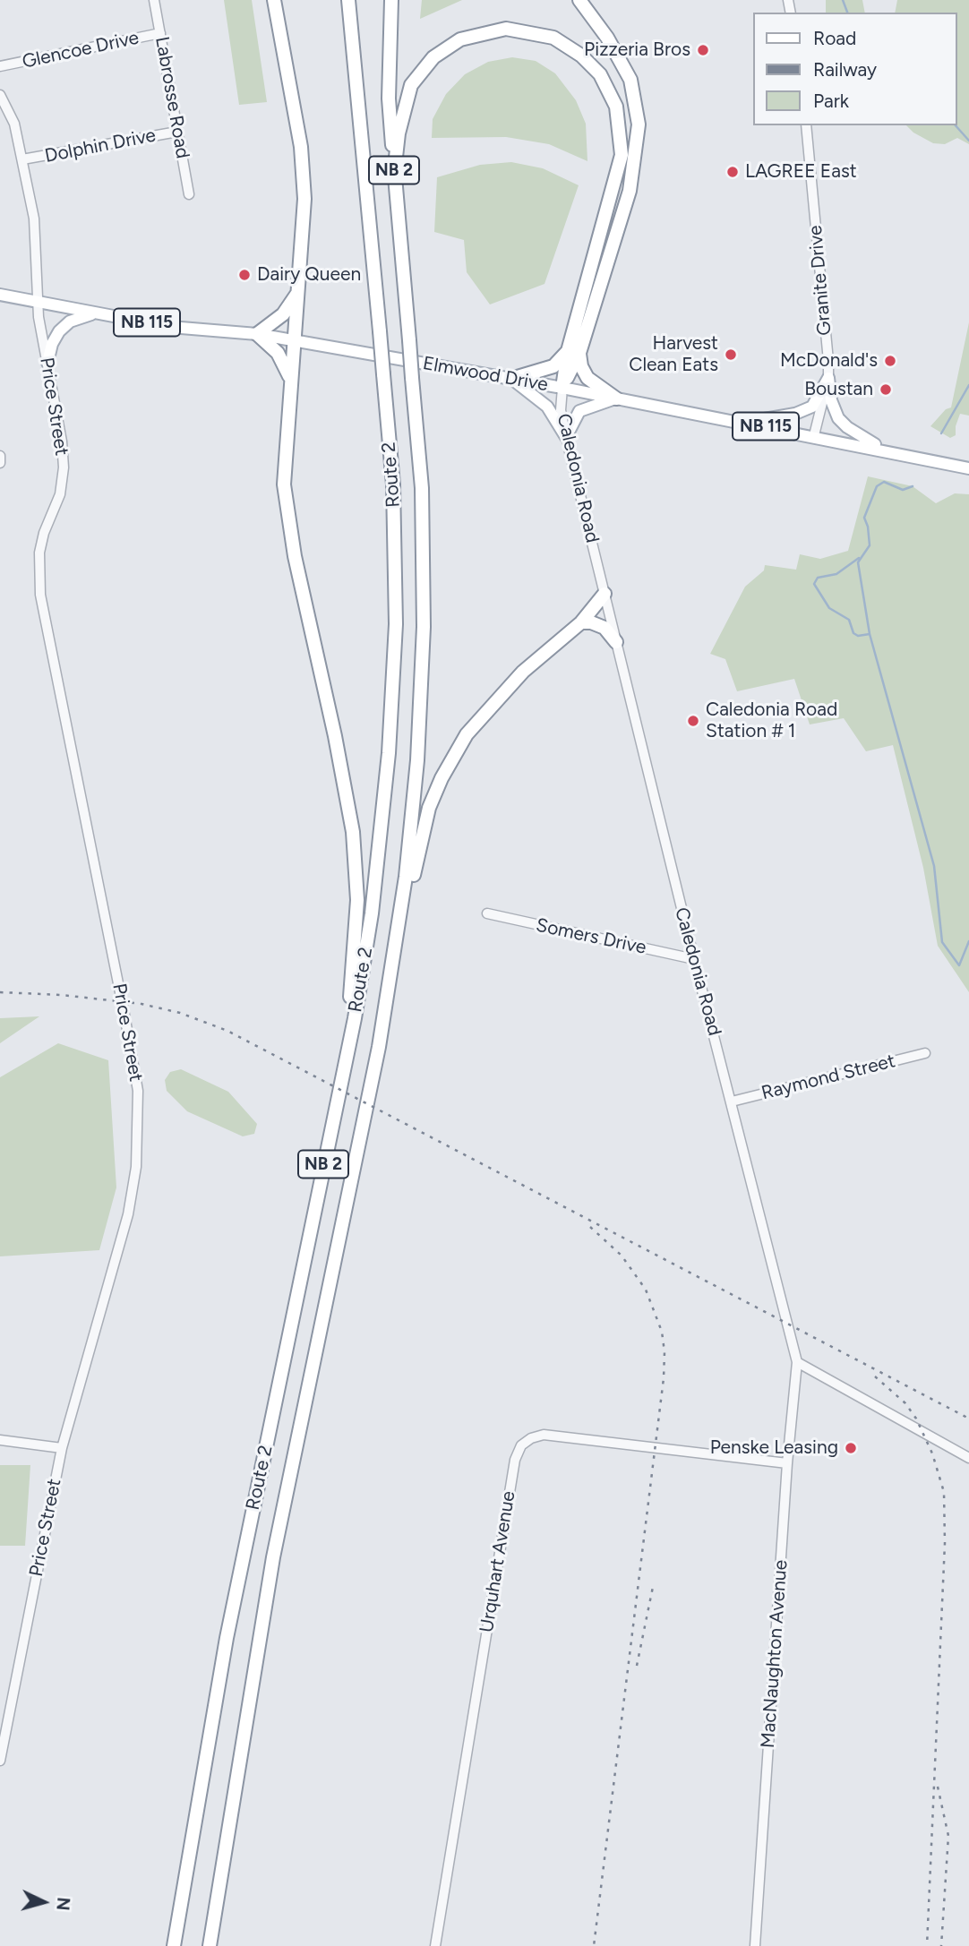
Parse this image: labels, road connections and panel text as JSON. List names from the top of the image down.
{
  "streets": {
    "highway": ["NB 2", "Route 2"],
    "main road": ["NB 115", "Elmwood Drive"],
    "street": [
      "Glencoe Drive",
      "Labrosse Road",
      "Dolphin Drive",
      "Granite Drive",
      "Price Street",
      "Caledonia Road",
      "Somers Drive",
      "Raymond Street",
      "Urquhart Avenue",
      "MacNaughton Avenue"
    ]
  },
  "crossings": [
    ["Glencoe Drive", "Labrosse Road"],
    ["Labrosse Road", "Dolphin Drive"],
    ["Dolphin Drive", "Price Street"],
    ["Granite Drive", "Elmwood Drive"],
    ["Elmwood Drive", "Price Street"],
    ["Elmwood Drive", "Caledonia Road"],
    ["Caledonia Road", "Somers Drive"],
    ["Caledonia Road", "Raymond Street"],
    ["Caledonia Road", "MacNaughton Avenue"],
    ["Urquhart Avenue", "MacNaughton Avenue"]
  ],
  "places": [
    "Pizzeria Bros",
    "LAGREE East",
    "Dairy Queen",
    "Harvest Clean Eats",
    "McDonald's",
    "Boustan",
    "Caledonia Road Station # 1",
    "Penske Leasing"
  ],
  "legend": ["Road", "Railway", "Park"],
  "north": "right"
}
